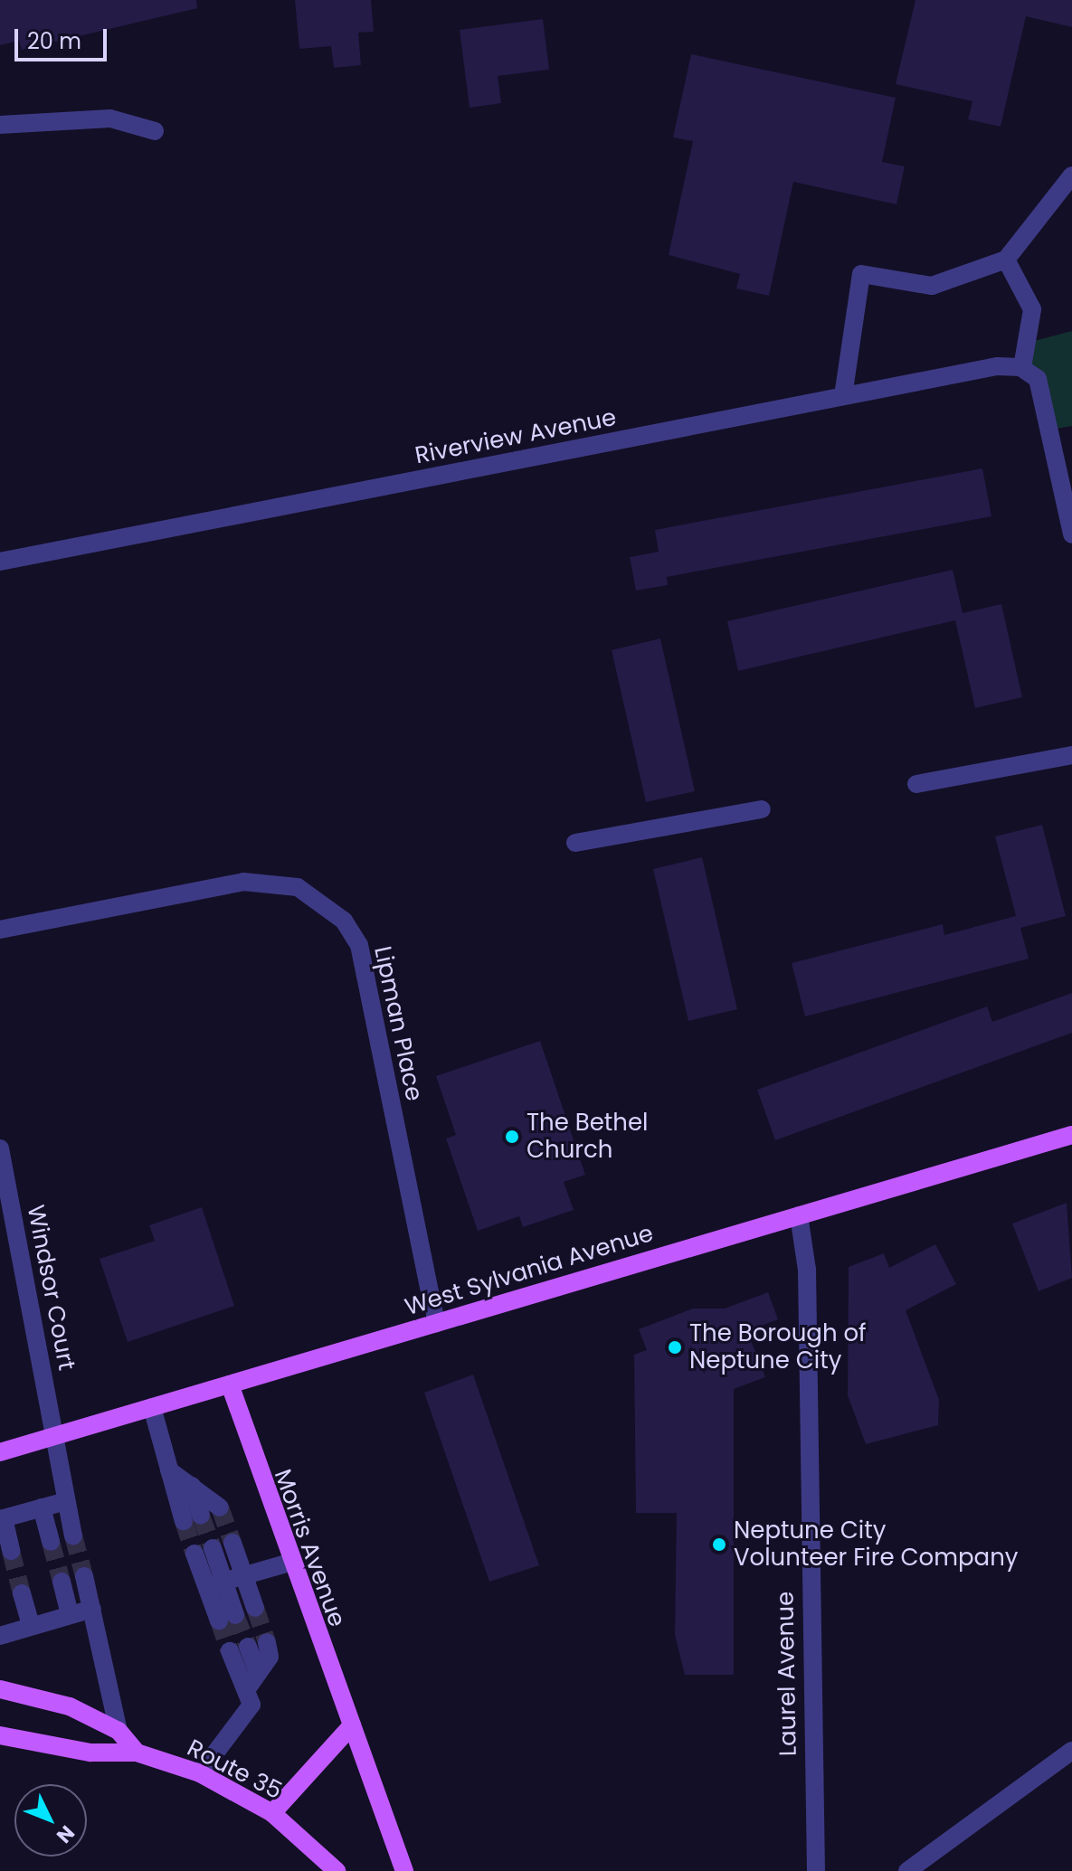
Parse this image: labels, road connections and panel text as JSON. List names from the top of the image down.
{
  "streets": {
    "main road": ["West Sylvania Avenue", "Morris Avenue", "Route 35"],
    "street": [
      "Riverview Avenue",
      "Lipman Place",
      "Windsor Court",
      "Laurel Avenue"
    ]
  },
  "crossings": [
    ["Lipman Place", "West Sylvania Avenue"],
    ["West Sylvania Avenue", "Windsor Court"],
    ["West Sylvania Avenue", "Morris Avenue"],
    ["West Sylvania Avenue", "Laurel Avenue"]
  ],
  "places": ["The Bethel Church", "The Borough of Neptune City", "Neptune City Volunteer Fire Company"],
  "scale_bar": "20 m",
  "north": "bottom right"
}
